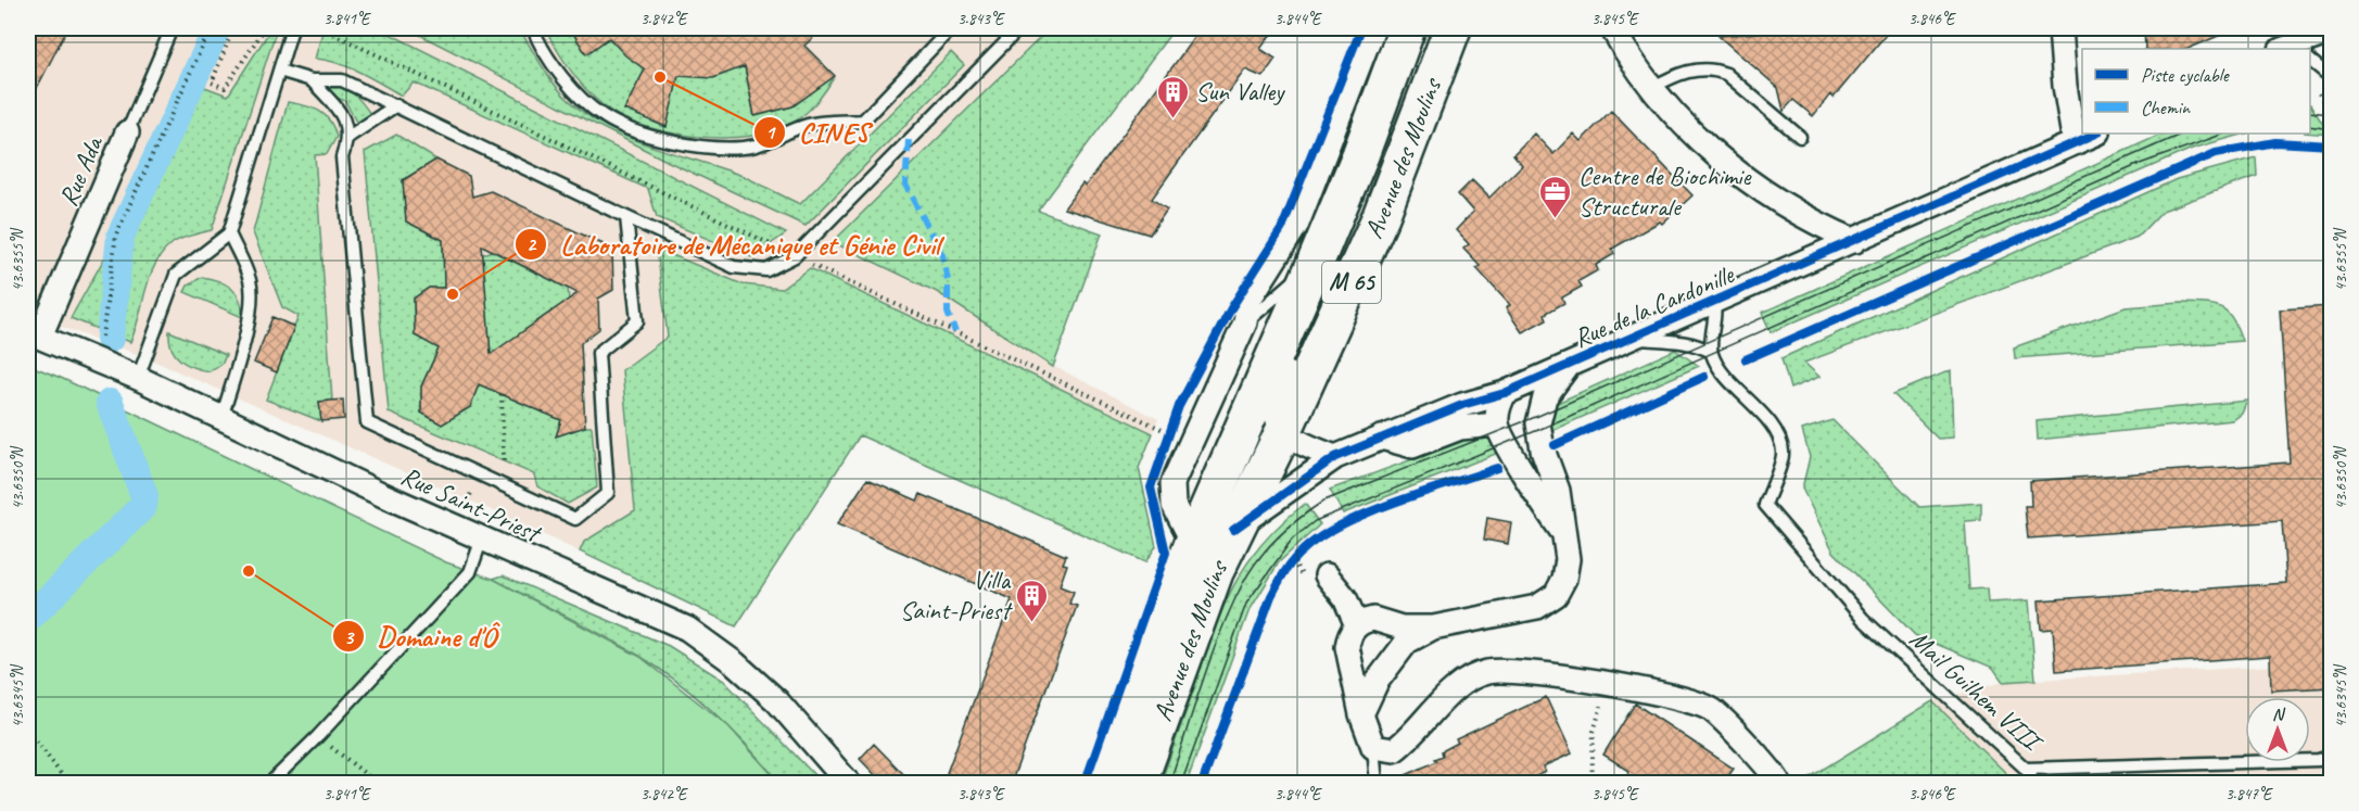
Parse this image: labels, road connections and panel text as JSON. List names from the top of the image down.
{
  "streets": {
    "main road": ["Avenue des Moulins", "M 65"],
    "street": ["Rue Ada", "Rue de la Cardonille", "Rue Saint-Priest"],
    "lane": ["Mail Guilhem VIII"]
  },
  "crossings": [
    ["Avenue des Moulins", "Rue de la Cardonille"],
    ["Rue Ada", "Rue Saint-Priest"]
  ],
  "places": {
    "other": ["CINES", "Laboratoire de Mécanique et Génie Civil", "Domaine d'Ô"],
    "building": ["Sun Valley", "Villa Saint-Priest"],
    "office": ["Centre de Biochimie Structurale"]
  },
  "legend": ["Piste cyclable", "Chemin"],
  "north": "top",
  "coordinates": [
    "3.841°E",
    "3.842°E",
    "3.843°E",
    "3.844°E",
    "3.845°E",
    "3.846°E",
    "43.6355°N",
    "43.6350°N",
    "43.6345°N",
    "3.847°E"
  ]
}
